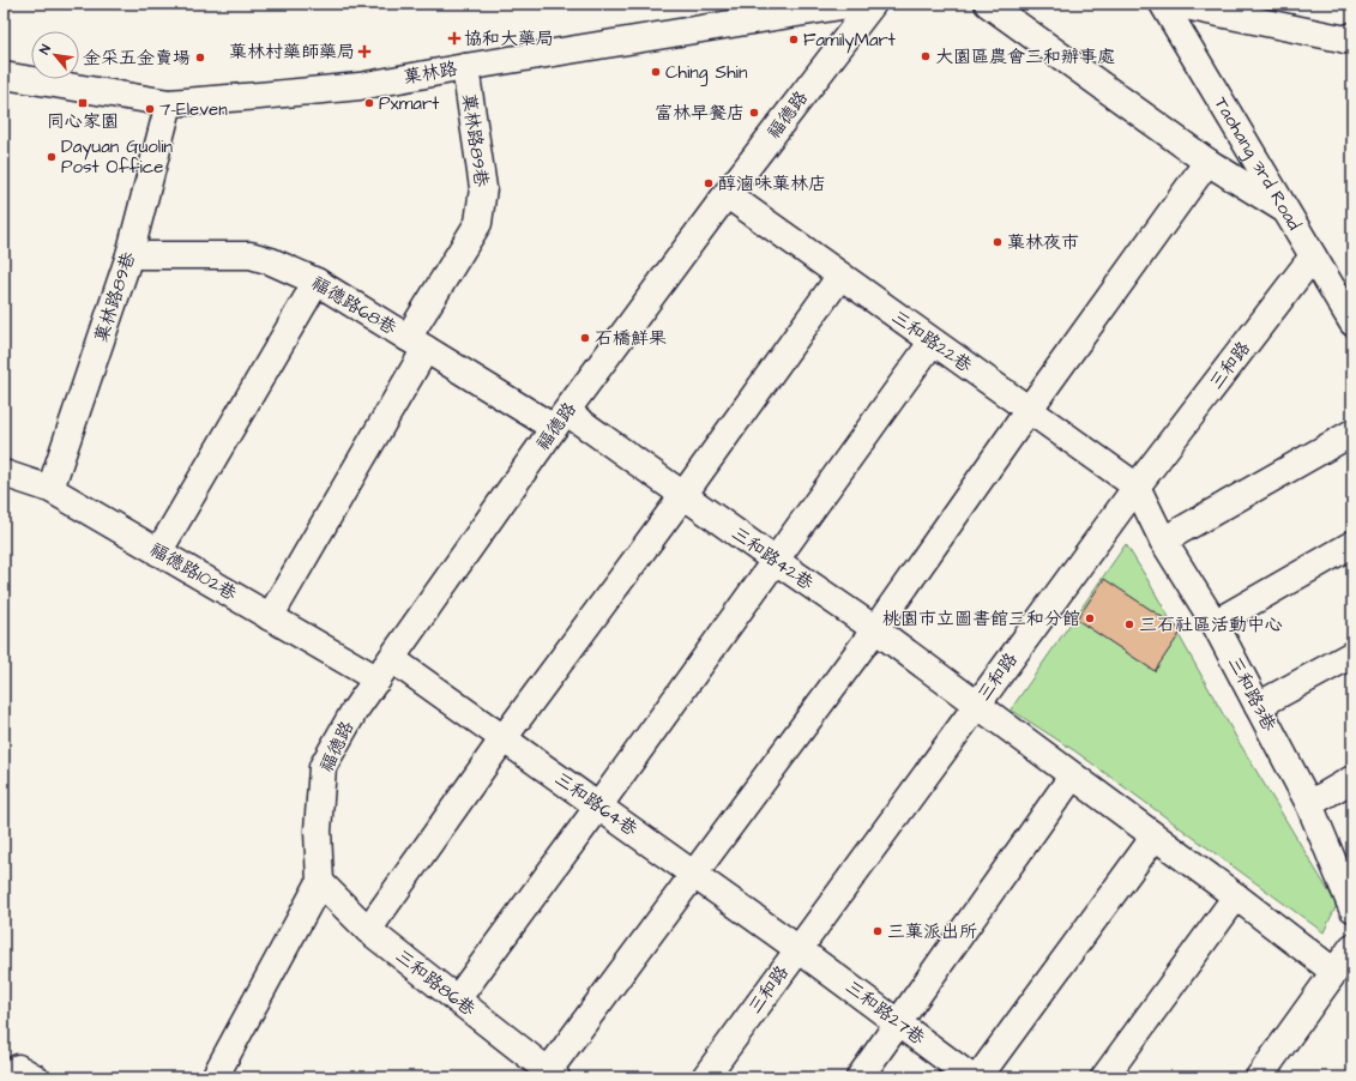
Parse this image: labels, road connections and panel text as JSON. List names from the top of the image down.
{
  "streets": {
    "street": [
      "菓林路",
      "福德路",
      "菓林路89巷",
      "Taohang 3rd Road",
      "福德路68巷",
      "三和路22巷",
      "三和路",
      "三和路42巷",
      "福德路102巷",
      "三和路3巷",
      "三和路64巷",
      "三和路86巷",
      "三和路27巷"
    ]
  },
  "crossings": [
    ["菓林路", "菓林路89巷"],
    ["福德路", "福德路68巷"],
    ["福德路", "三和路22巷"],
    ["福德路", "三和路42巷"],
    ["福德路", "福德路102巷"],
    ["福德路", "三和路64巷"],
    ["福德路", "三和路86巷"],
    ["菓林路89巷", "福德路68巷"],
    ["菓林路89巷", "福德路102巷"],
    ["Taohang 3rd Road", "三和路"],
    ["福德路68巷", "三和路42巷"],
    ["三和路22巷", "三和路"],
    ["三和路22巷", "三和路3巷"],
    ["三和路", "三和路42巷"],
    ["三和路", "三和路3巷"],
    ["三和路", "三和路64巷"],
    ["三和路", "三和路27巷"],
    ["福德路102巷", "三和路64巷"],
    ["三和路64巷", "三和路27巷"]
  ],
  "places": {
    "health": ["協和大藥局", "菓林村藥師藥局"],
    "other": [
      "FamilyMart",
      "大園區農會三和辦事處",
      "金采五金賣場",
      "Ching Shin",
      "Pxmart",
      "7-Eleven",
      "富林早餐店",
      "Dayuan Guolin Post Office",
      "醇滷味菓林店",
      "菓林夜市",
      "石橋鮮果",
      "桃園市立圖書館三和分館",
      "三石社區活動中心",
      "三菓派出所"
    ],
    "transit": ["同心家園"]
  },
  "north": "top left"
}
